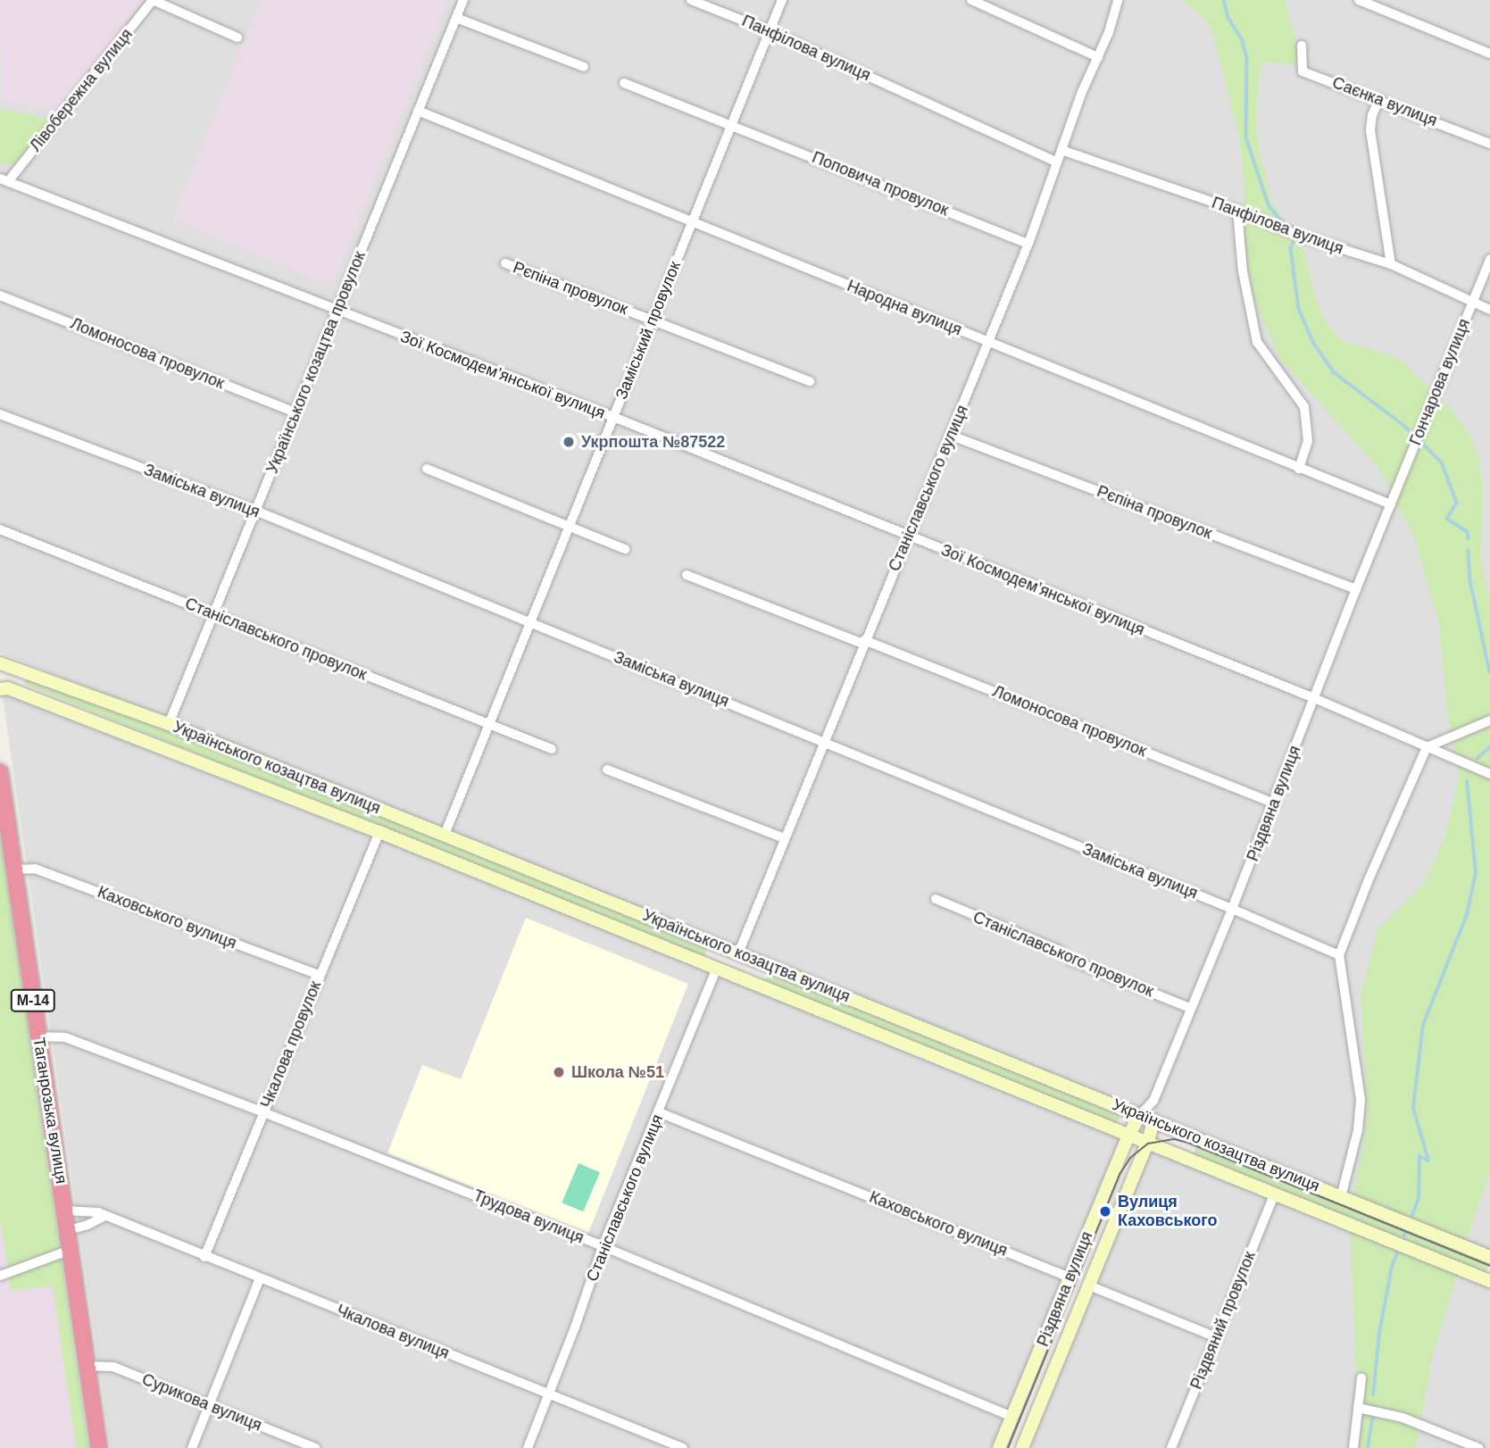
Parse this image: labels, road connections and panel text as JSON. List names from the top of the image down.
{
  "streets": {
    "highway": ["М-14", "Таганрозька вулиця"],
    "street": [
      "Панфілова вулиця",
      "Лівобережна вулиця",
      "Саєнка вулиця",
      "Поповича провулок",
      "Рєпіна провулок",
      "Народна вулиця",
      "Заміський провулок",
      "Ломоносова провулок",
      "Українського козацтва провулок",
      "Зої Космодем’янської вулиця",
      "Гончарова вулиця",
      "Станіславського вулиця",
      "Заміська вулиця",
      "Станіславського провулок",
      "Українського козацтва вулиця",
      "Різдвяна вулиця",
      "Каховського вулиця",
      "Чкалова провулок",
      "Трудова вулиця",
      "Різдвяний провулок",
      "Чкалова вулиця",
      "Сурикова вулиця"
    ]
  },
  "crossings": [
    ["Панфілова вулиця", "Заміський провулок"],
    ["Панфілова вулиця", "Гончарова вулиця"],
    ["Панфілова вулиця", "Станіславського вулиця"],
    ["Лівобережна вулиця", "Зої Космодем’янської вулиця"],
    ["Поповича провулок", "Заміський провулок"],
    ["Поповича провулок", "Станіславського вулиця"],
    ["Рєпіна провулок", "Заміський провулок"],
    ["Рєпіна провулок", "Станіславського вулиця"],
    ["Рєпіна провулок", "Різдвяна вулиця"],
    ["Народна вулиця", "Заміський провулок"],
    ["Народна вулиця", "Українського козацтва провулок"],
    ["Народна вулиця", "Гончарова вулиця"],
    ["Народна вулиця", "Станіславського вулиця"],
    ["Народна вулиця", "Різдвяна вулиця"],
    ["Заміський провулок", "Зої Космодем’янської вулиця"],
    ["Заміський провулок", "Заміська вулиця"],
    ["Заміський провулок", "Станіславського провулок"],
    ["Заміський провулок", "Українського козацтва вулиця"],
    ["Ломоносова провулок", "Українського козацтва провулок"],
    ["Ломоносова провулок", "Станіславського вулиця"],
    ["Ломоносова провулок", "Різдвяна вулиця"],
    ["Українського козацтва провулок", "Зої Космодем’янської вулиця"],
    ["Українського козацтва провулок", "Заміська вулиця"],
    ["Українського козацтва провулок", "Станіславського провулок"],
    ["Українського козацтва провулок", "Українського козацтва вулиця"],
    ["Зої Космодем’янської вулиця", "Станіславського вулиця"],
    ["Зої Космодем’янської вулиця", "Різдвяна вулиця"],
    ["Гончарова вулиця", "Різдвяна вулиця"],
    ["Станіславського вулиця", "Заміська вулиця"],
    ["Станіславського вулиця", "Українського козацтва вулиця"],
    ["Станіславського вулиця", "Каховського вулиця"],
    ["Станіславського вулиця", "Трудова вулиця"],
    ["Станіславського вулиця", "Чкалова вулиця"],
    ["Заміська вулиця", "Різдвяна вулиця"],
    ["Станіславського провулок", "Різдвяна вулиця"],
    ["Українського козацтва вулиця", "Різдвяна вулиця"],
    ["Українського козацтва вулиця", "Чкалова провулок"],
    ["Українського козацтва вулиця", "Різдвяний провулок"],
    ["Різдвяна вулиця", "Каховського вулиця"],
    ["Різдвяна вулиця", "Трудова вулиця"],
    ["Каховського вулиця", "Чкалова провулок"],
    ["Каховського вулиця", "Таганрозька вулиця"],
    ["Каховського вулиця", "Різдвяний провулок"],
    ["Чкалова провулок", "Трудова вулиця"],
    ["Чкалова провулок", "Чкалова вулиця"],
    ["Таганрозька вулиця", "Трудова вулиця"],
    ["Таганрозька вулиця", "Чкалова вулиця"],
    ["Таганрозька вулиця", "Сурикова вулиця"]
  ],
  "places": ["Укрпошта №87522", "Школа №51", "Вулиця Каховського"]
}
